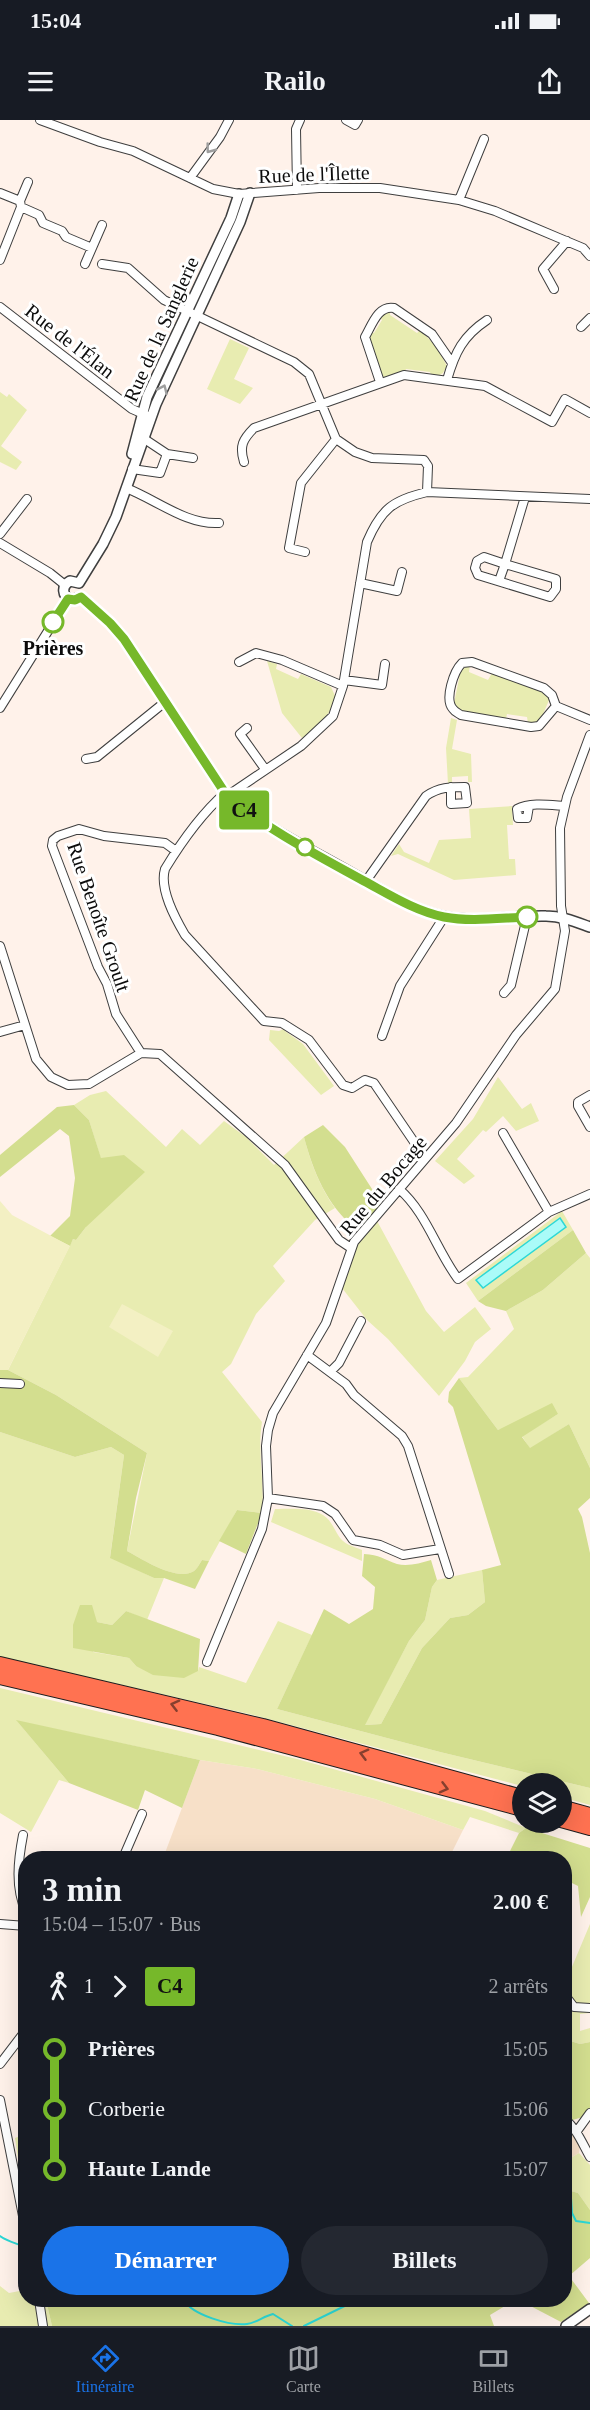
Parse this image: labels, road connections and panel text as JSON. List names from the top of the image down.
{
  "streets": {
    "street": [
      "Rue de l'Îlette",
      "Rue de la Sanglerie",
      "Rue de l'Élan",
      "Rue Benoîte Groult",
      "Rue du Bocage"
    ]
  },
  "crossings": [
    ["Rue de l'Îlette", "Rue de la Sanglerie"],
    ["Rue de la Sanglerie", "Rue de l'Élan"]
  ],
  "places": ["Prières"],
  "lines": ["bus line C4"],
  "page": {
    "status": "15:04",
    "header": "Railo",
    "on_map": "C4",
    "heading": ["3 min", "15:04 – 15:07 · Bus", "2.00 €"],
    "legs": ["1", "C4", "2 arrêts"],
    "list": [
      {
        "name": "Prières",
        "value": "15:05"
      },
      {
        "name": "Corberie",
        "value": "15:06"
      },
      {
        "name": "Haute Lande",
        "value": "15:07"
      }
    ],
    "buttons": ["Démarrer", "Billets"],
    "tabs": ["Itinéraire", "Carte", "Billets"]
  }
}
